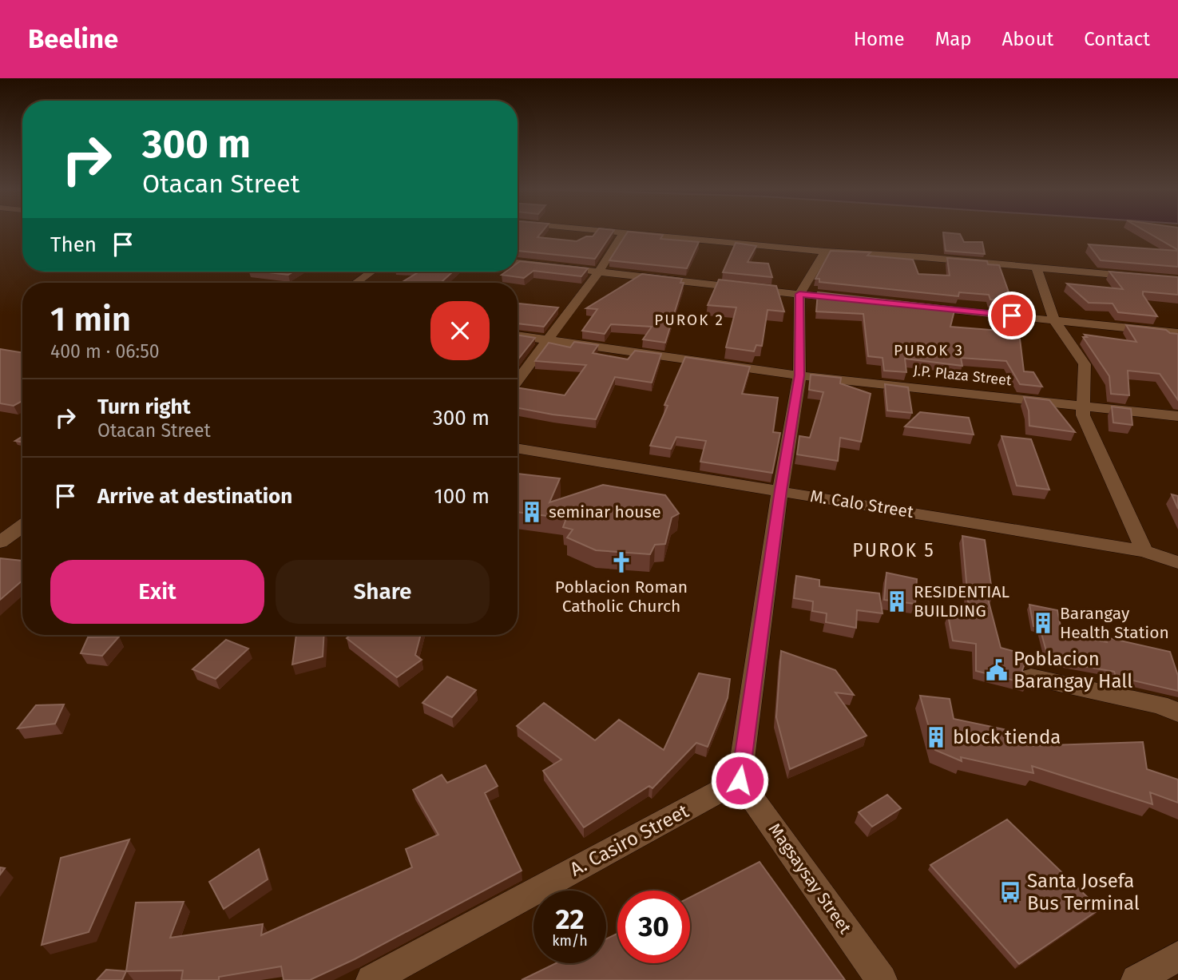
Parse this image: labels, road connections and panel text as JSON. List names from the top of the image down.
{
  "streets": {
    "street": [
      "J.P. Plaza Street",
      "M. Calo Street",
      "A. Casiro Street",
      "Magsaysay Street"
    ]
  },
  "crossings": [
    ["A. Casiro Street", "Magsaysay Street"]
  ],
  "districts": ["PUROK 2", "PUROK 3", "PUROK 5"],
  "places": {
    "building": [
      "seminar house",
      "RESIDENTIAL BUILDING",
      "Barangay Health Station",
      "block tienda"
    ],
    "church": ["Poblacion Roman Catholic Church"],
    "public building": ["Poblacion Barangay Hall"],
    "bus stop": ["Santa Josefa Bus Terminal"]
  },
  "page": {
    "header": "Beeline",
    "nav": [
      "Home",
      "Map",
      "About",
      "Contact"
    ],
    "turn": ["300 m", "Otacan Street"],
    "then": "Then",
    "heading": ["1 min", "400 m · 06:50"],
    "list": [
      {
        "name": "Turn right",
        "note": "Otacan Street",
        "value": "300 m"
      },
      {
        "name": "Arrive at destination",
        "value": "100 m"
      }
    ],
    "buttons": ["Exit", "Share"],
    "speed": "22 km/h",
    "limit": "30"
  }
}
